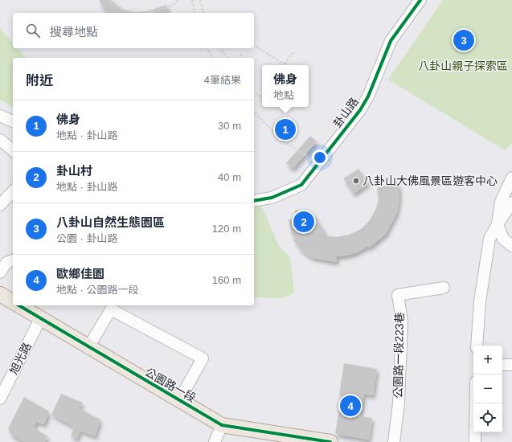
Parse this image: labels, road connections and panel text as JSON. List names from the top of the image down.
{
  "streets": {
    "main road": ["公園路一段"],
    "street": ["卦山路", "公園路一段223巷", "旭光路"]
  },
  "crossings": [
    ["旭光路", "公園路一段"]
  ],
  "parks": ["八卦山親子探索區"],
  "places": ["八卦山大佛風景區遊客中心"],
  "page": {
    "search": "搜尋地點",
    "pins": [
      "3",
      "1",
      "2",
      "4"
    ],
    "heading": ["附近", "4筆結果"],
    "popup": ["佛身", "地點"],
    "list": [
      {
        "mark": "1",
        "name": "佛身",
        "note": "地點 · 卦山路",
        "value": "30 m"
      },
      {
        "mark": "2",
        "name": "卦山村",
        "note": "地點 · 卦山路",
        "value": "40 m"
      },
      {
        "mark": "3",
        "name": "八卦山自然生態園區",
        "note": "公園 · 卦山路",
        "value": "120 m"
      },
      {
        "mark": "4",
        "name": "歐鄉佳園",
        "note": "地點 · 公園路一段",
        "value": "160 m"
      }
    ],
    "map_buttons": ["+", "−"]
  }
}
